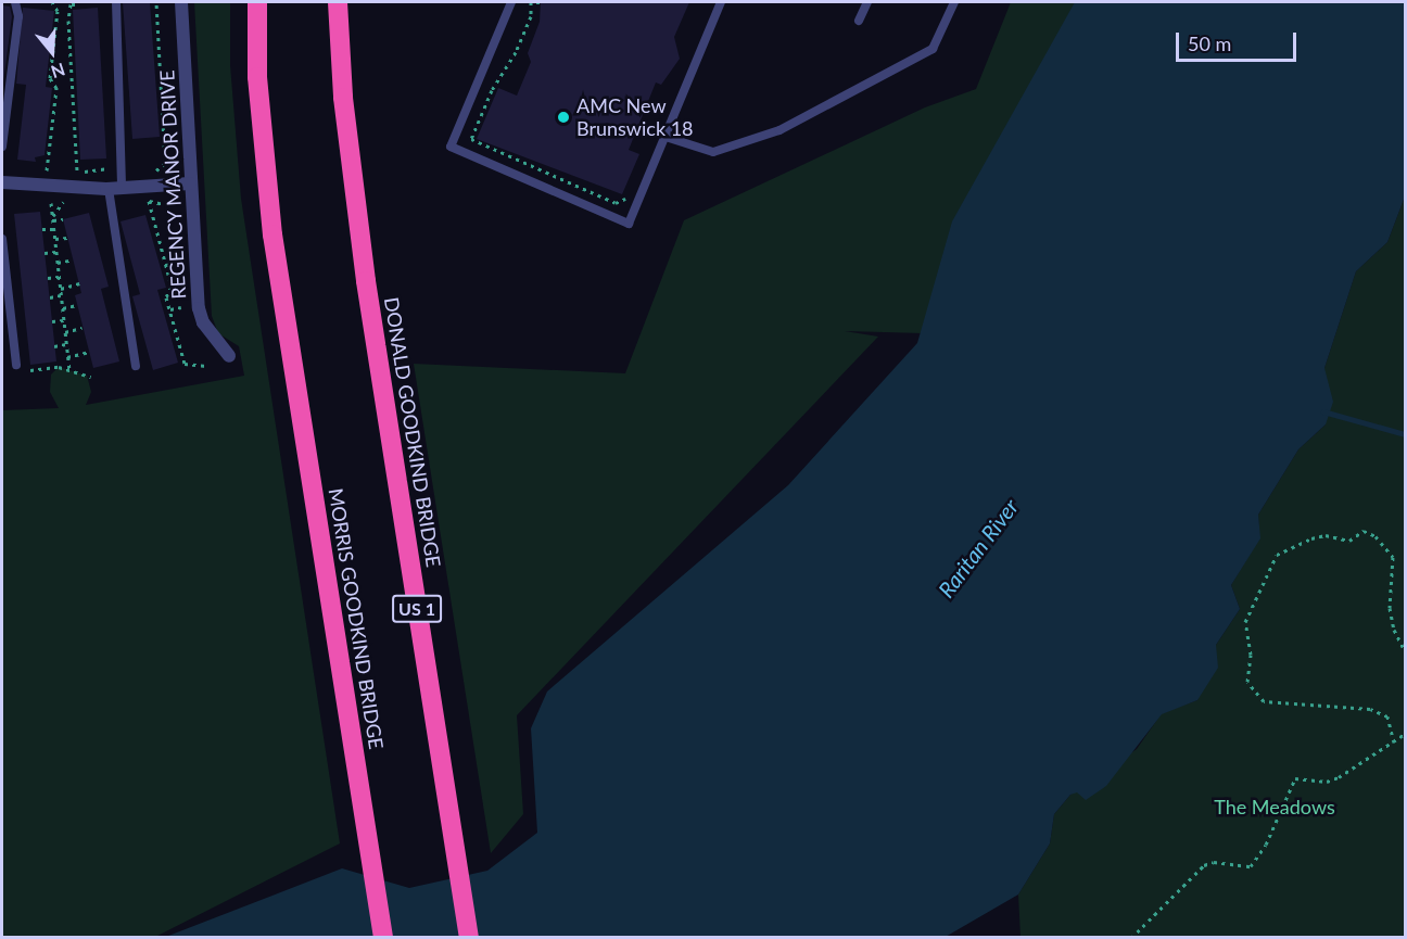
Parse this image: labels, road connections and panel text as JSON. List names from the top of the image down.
{
  "streets": {
    "highway": ["DONALD GOODKIND BRIDGE", "US 1", "MORRIS GOODKIND BRIDGE"],
    "street": ["REGENCY MANOR DRIVE"]
  },
  "water": ["Raritan River"],
  "parks": ["The Meadows"],
  "places": ["AMC New Brunswick 18"],
  "scale_bar": "50 m",
  "north": "bottom"
}
